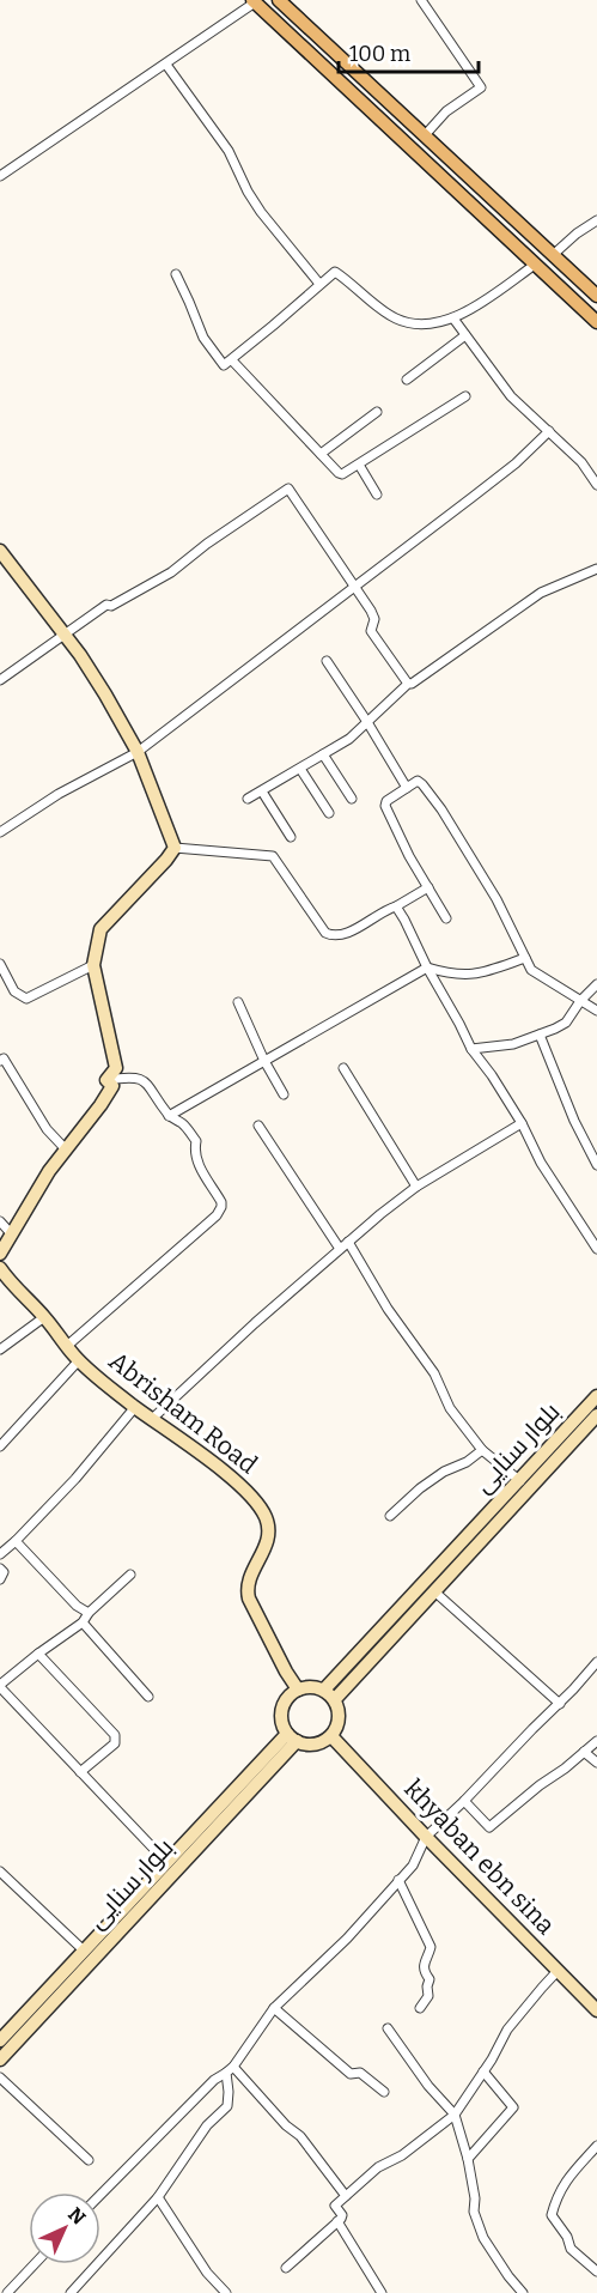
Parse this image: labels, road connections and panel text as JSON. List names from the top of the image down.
{
  "streets": {
    "main road": ["Abrisham Road", "بلوار سنایی", "khyaban ebn sina"]
  },
  "crossings": [
    ["Abrisham Road", "بلوار سنایی"],
    ["Abrisham Road", "khyaban ebn sina"],
    ["بلوار سنایی", "khyaban ebn sina"]
  ],
  "scale_bar": "100 m",
  "north": "top right"
}
